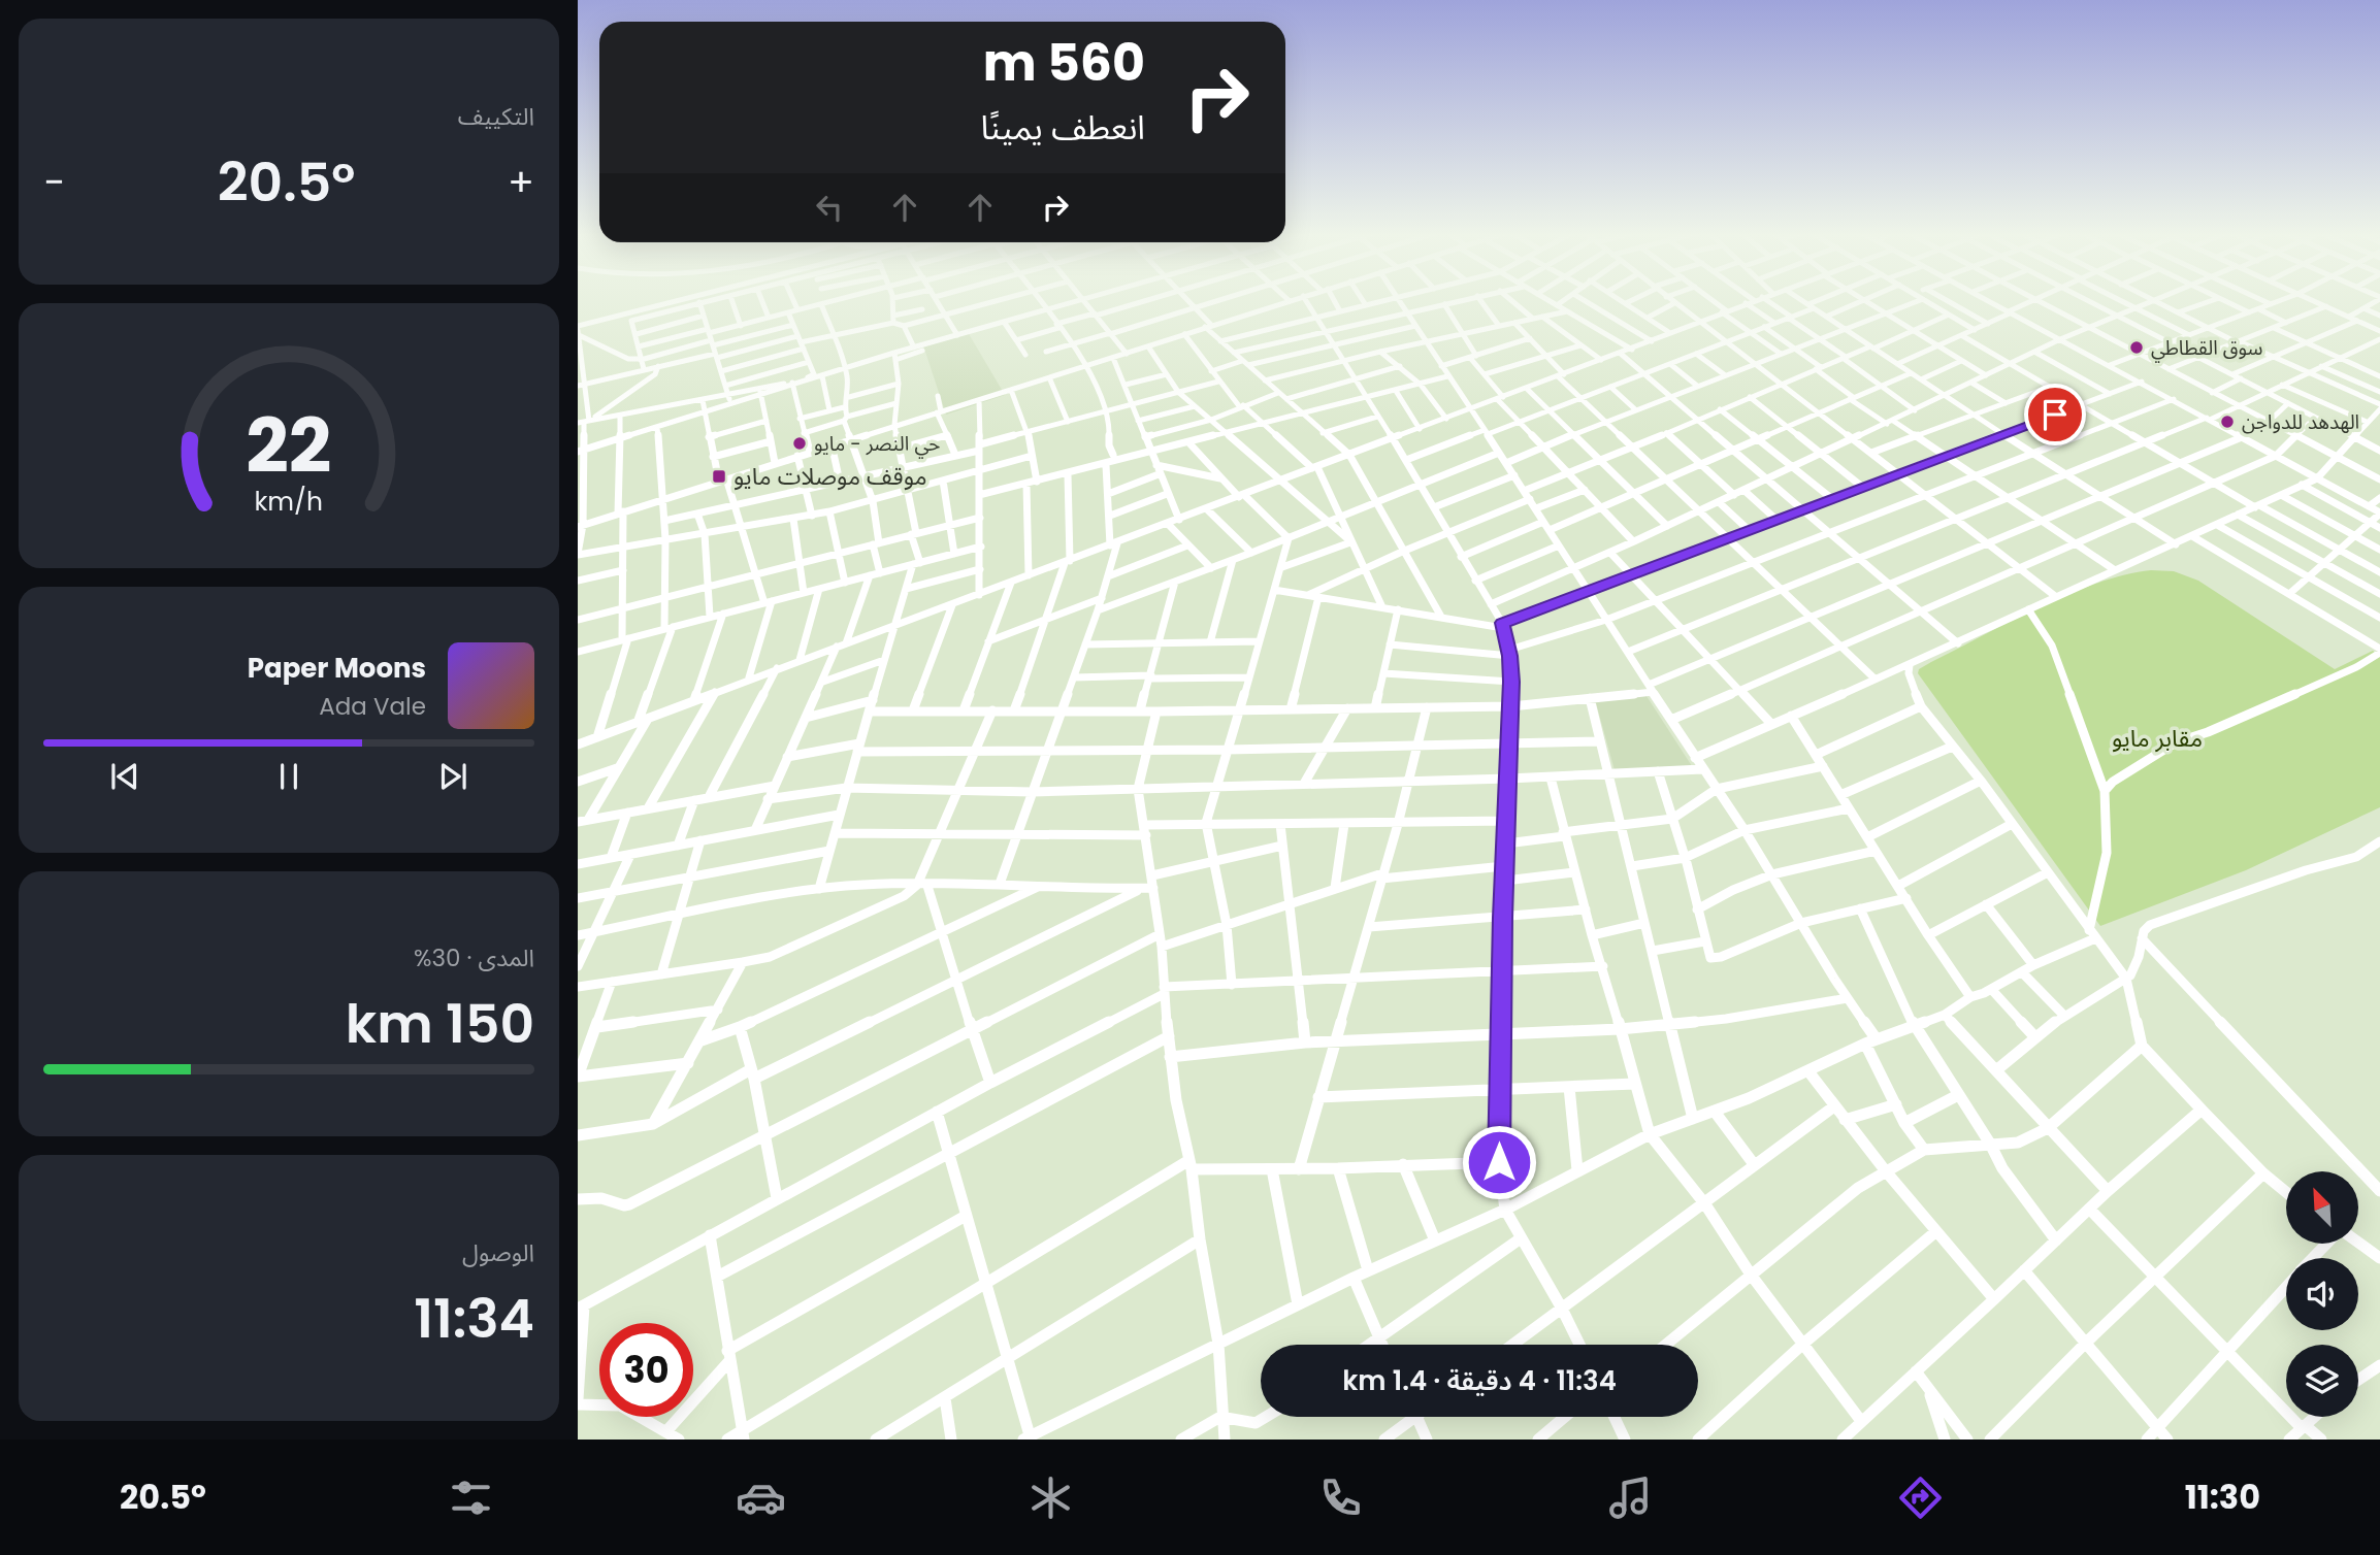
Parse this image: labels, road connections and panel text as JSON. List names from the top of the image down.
{
  "parks": ["مقابر مايو"],
  "places": {
    "other": ["سوق القطاطي", "الهدهد للدواجن", "حي النصر - مايو"],
    "transit": ["موقف موصلات مايو"]
  },
  "north": "top left",
  "page": {
    "tile": [
      "التكييف",
      ["المدى · 30%", "150 km"],
      ["الوصول", "11:34"]
    ],
    "turn": ["560 m", "انعطف يمينًا"],
    "heat": ["−", "20.5°", "+"],
    "song": ["Paper Moons", "Ada Vale"],
    "limit": "30",
    "trip": "11:34 · 4 دقيقة · 1.4 km",
    "tabs": ["11:30", "20.5°"],
    "gauge": ["22", "km/h"]
  }
}
